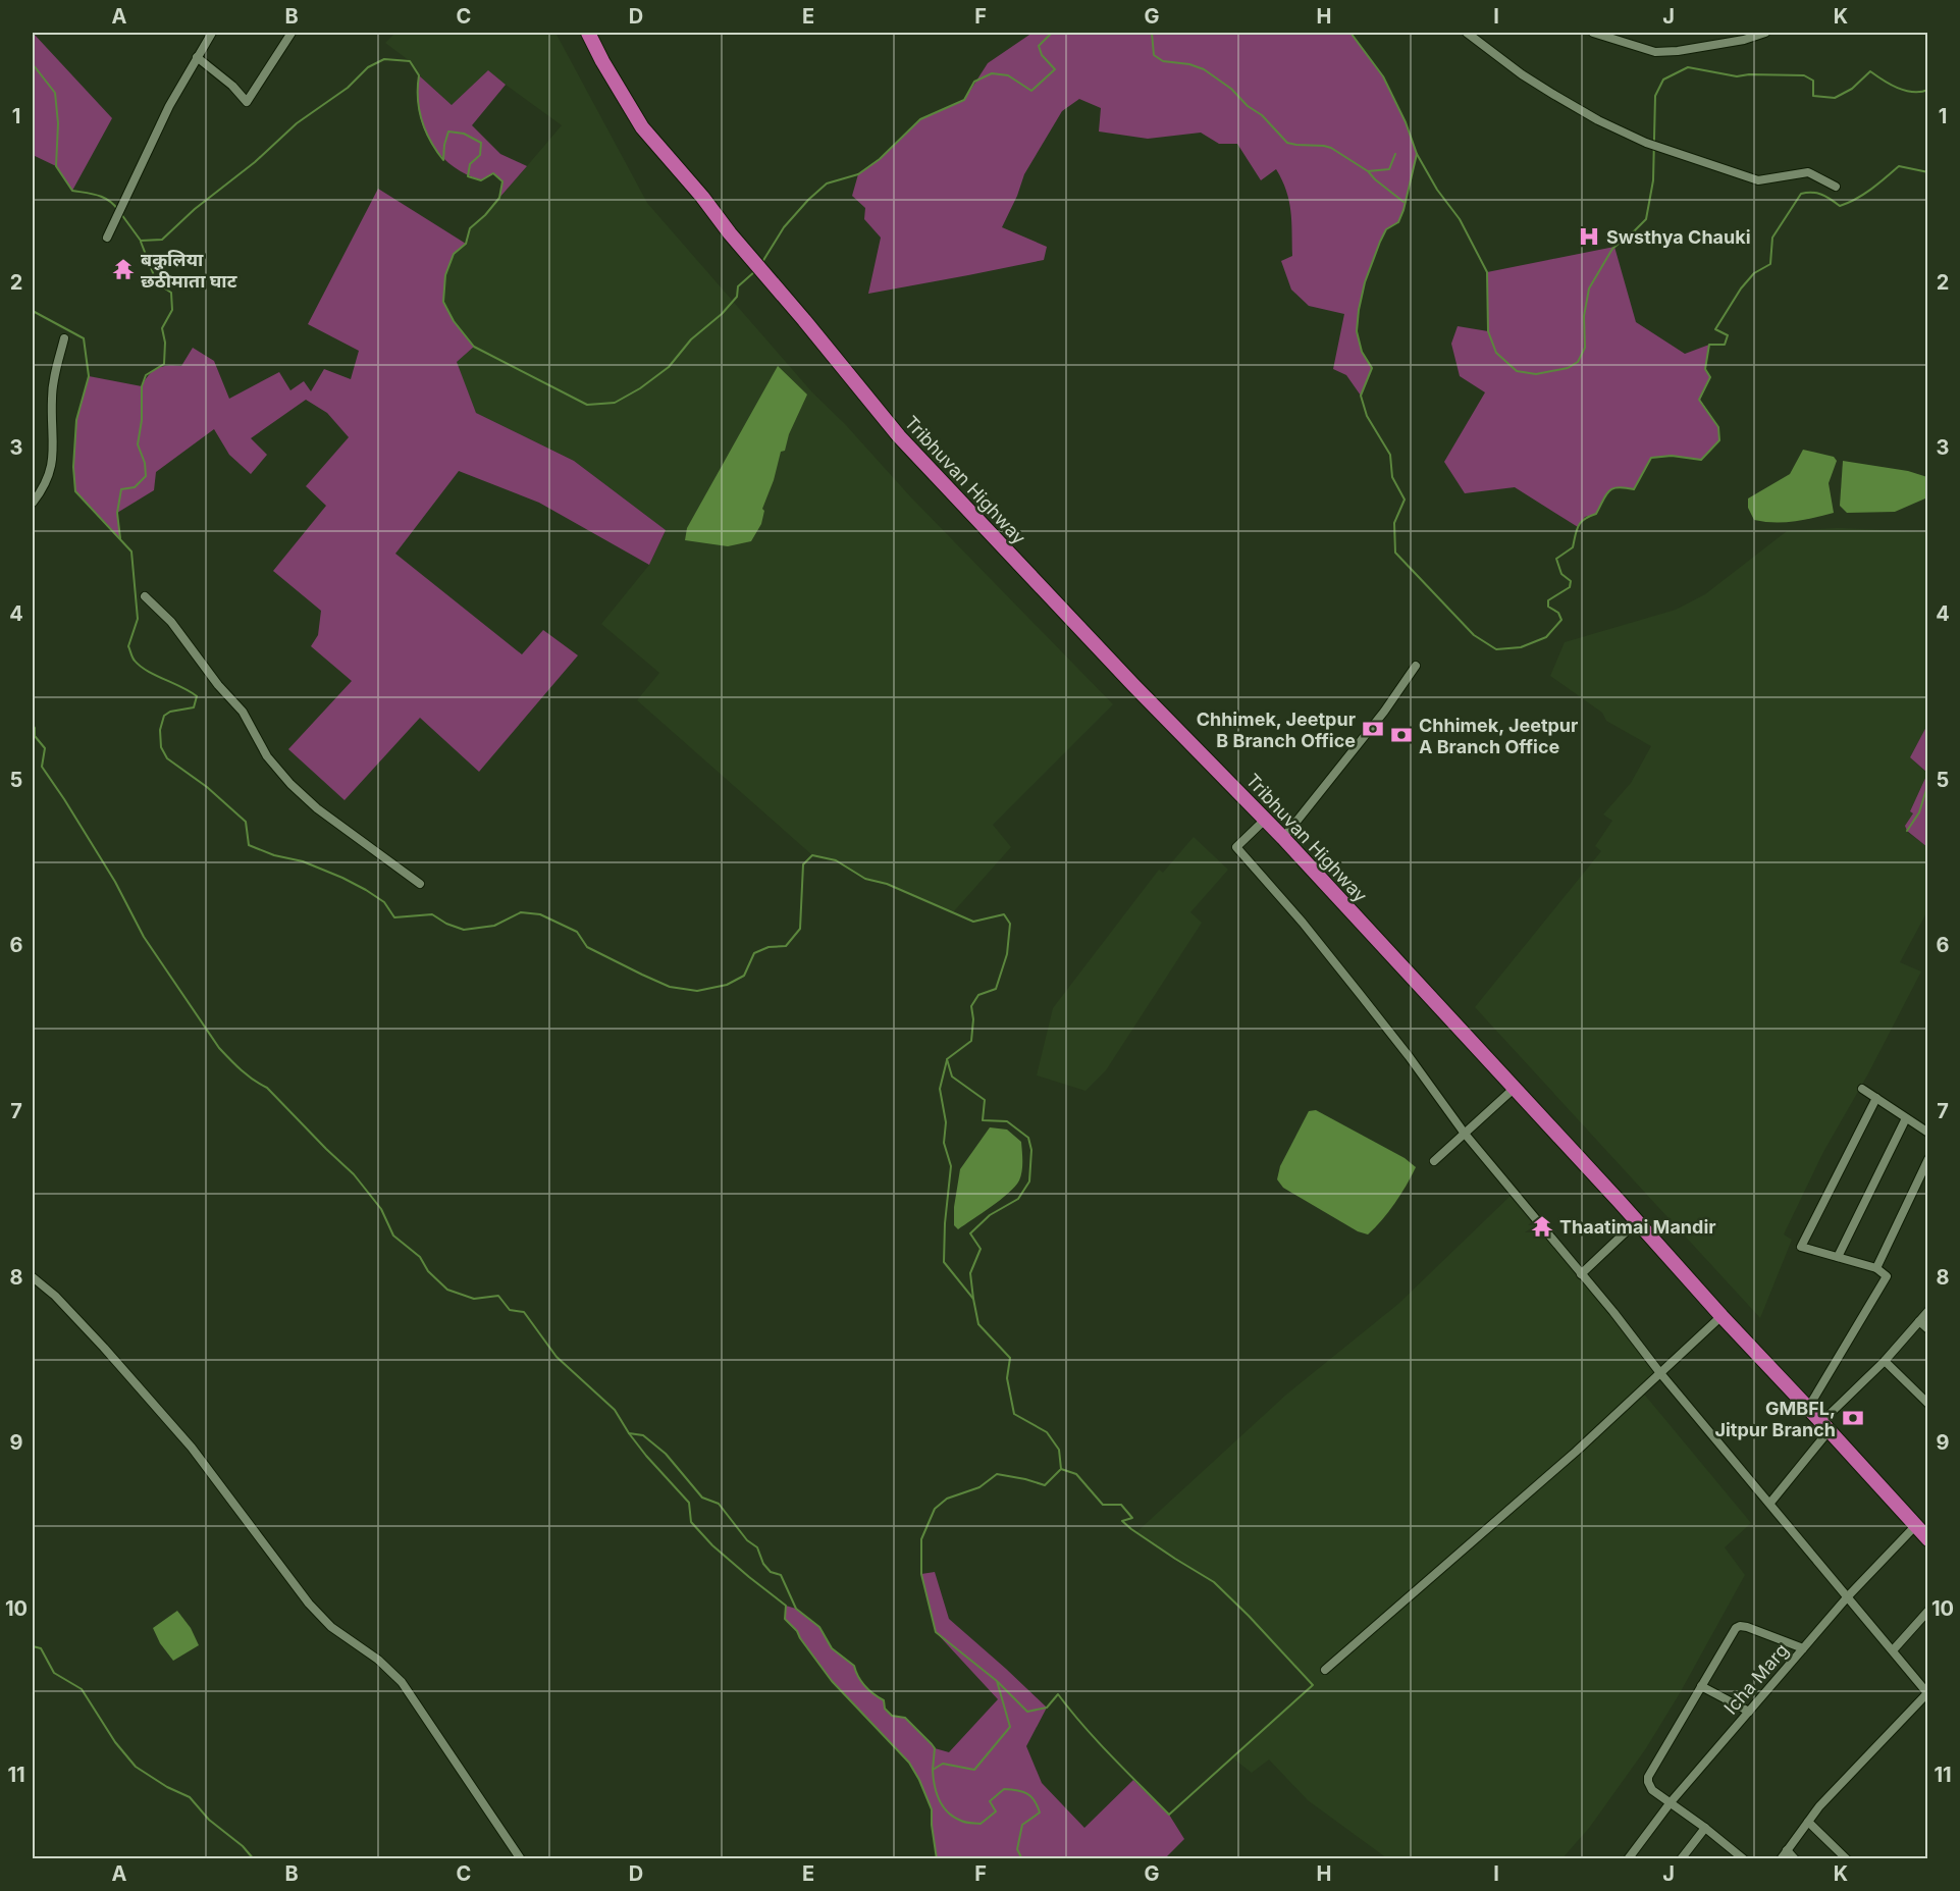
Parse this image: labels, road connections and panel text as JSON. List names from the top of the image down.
{
  "streets": {
    "highway": ["Tribhuvan Highway"],
    "street": ["Icha Marg"]
  },
  "crossings": [
    ["Tribhuvan Highway", "Icha Marg"]
  ],
  "places": {
    "hospital": ["Swsthya Chauki"],
    "temple": ["बकुलिया छठीमाता घाट", "Thaatimai Mandir"],
    "bank": ["Chhimek, Jeetpur B Branch Office", "Chhimek, Jeetpur A Branch Office", "GMBFL, Jitpur Branch"]
  },
  "grid": {
    "columns": [
      "A",
      "B",
      "C",
      "D",
      "E",
      "F",
      "G",
      "H",
      "I",
      "J",
      "K"
    ],
    "rows": [
      "1",
      "2",
      "3",
      "4",
      "5",
      "6",
      "7",
      "8",
      "9",
      "10",
      "11"
    ]
  }
}
